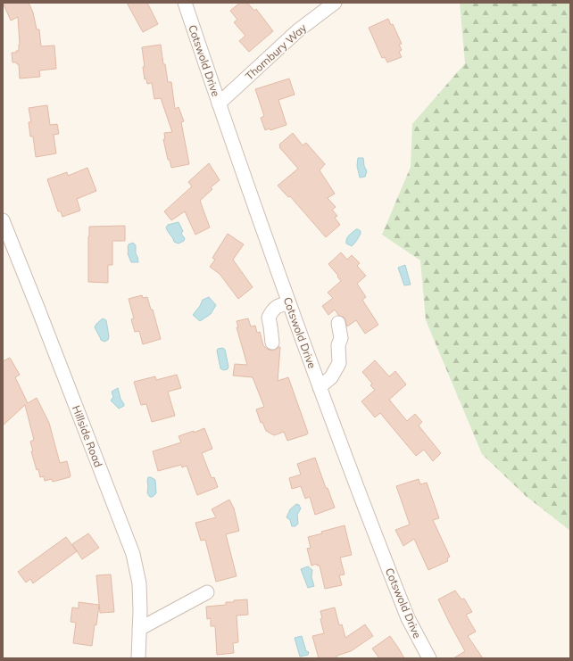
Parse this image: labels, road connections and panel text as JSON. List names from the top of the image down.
{
  "streets": {
    "street": ["Thornbury Way", "Cotswold Drive", "Hillside Road"]
  },
  "crossings": [
    ["Thornbury Way", "Cotswold Drive"]
  ]
}
